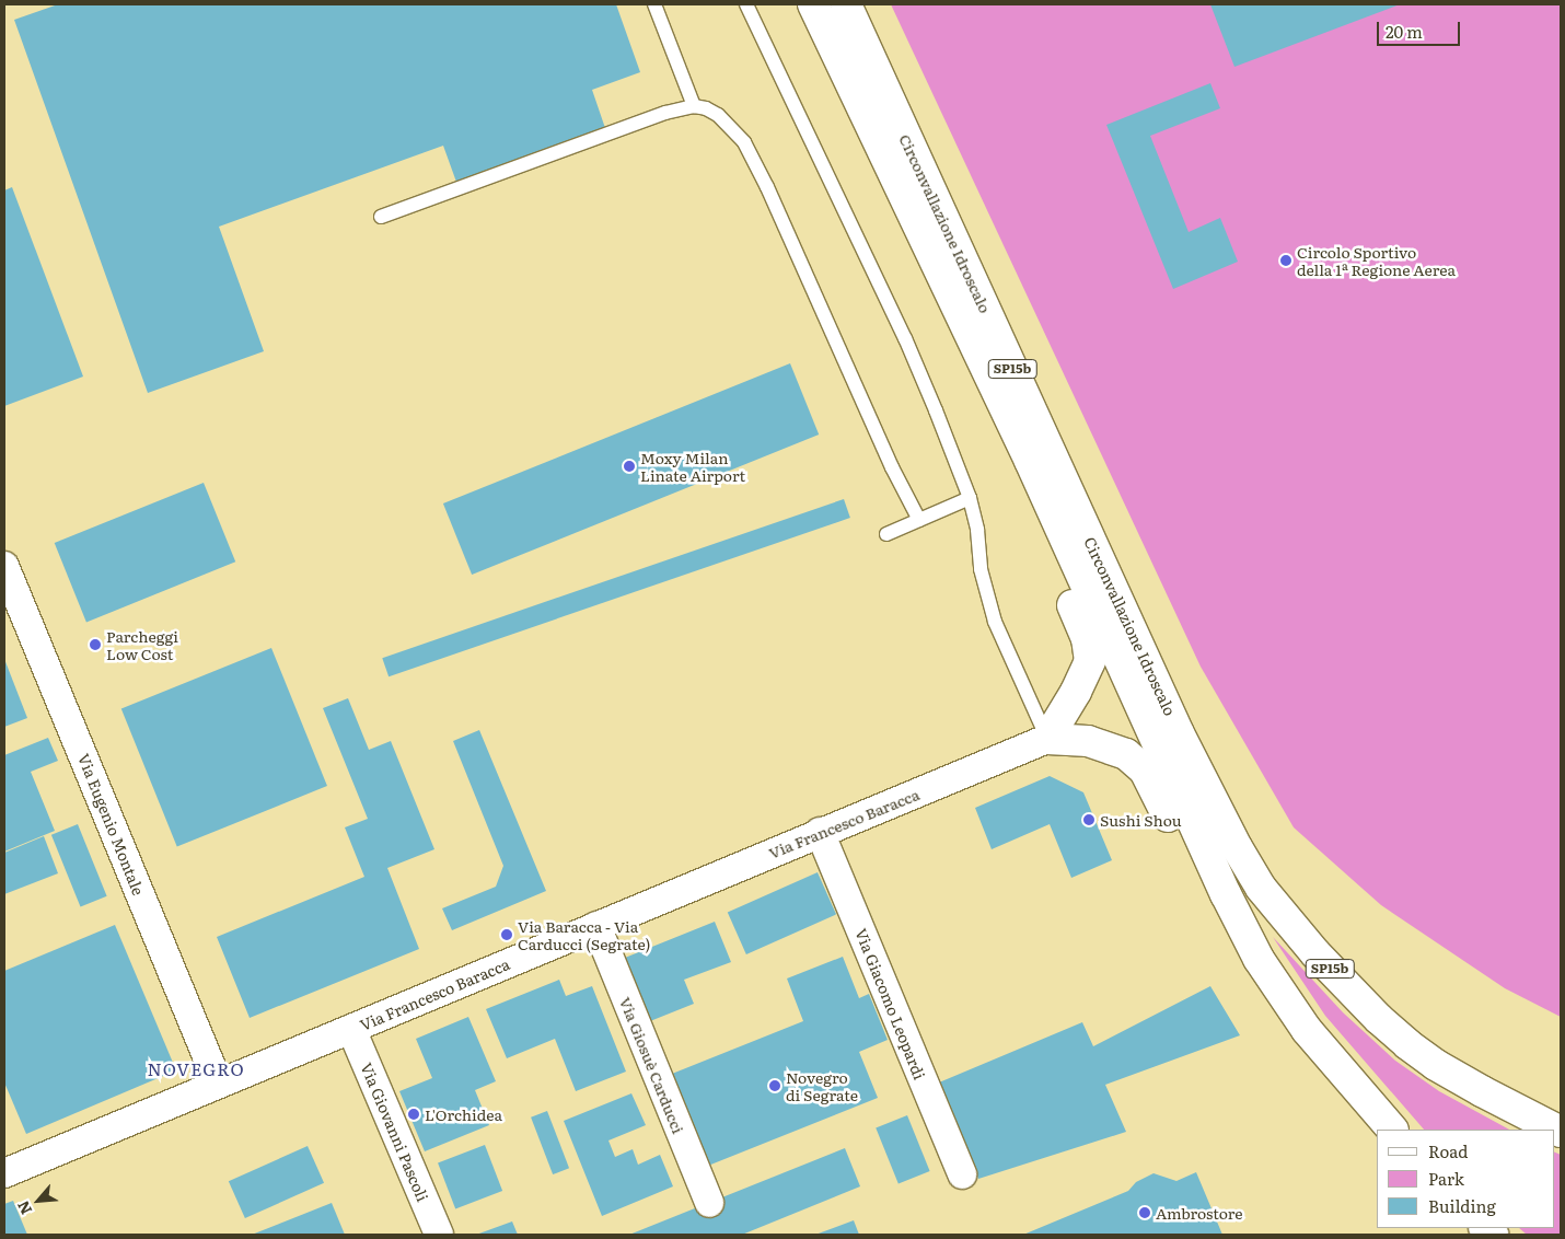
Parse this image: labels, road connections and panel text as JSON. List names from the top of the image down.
{
  "streets": {
    "main road": ["Circonvallazione Idroscalo", "SP15b"],
    "street": [
      "Via Francesco Baracca",
      "Via Eugenio Montale",
      "Via Giacomo Leopardi",
      "Via Giosuè Carducci",
      "Via Giovanni Pascoli"
    ]
  },
  "crossings": [
    ["Via Francesco Baracca", "Via Eugenio Montale"],
    ["Via Francesco Baracca", "Via Giacomo Leopardi"],
    ["Via Francesco Baracca", "Via Giosuè Carducci"],
    ["Via Francesco Baracca", "Via Giovanni Pascoli"]
  ],
  "districts": ["NOVEGRO"],
  "places": [
    "Circolo Sportivo della 1ª Regione Aerea",
    "Moxy Milan Linate Airport",
    "Parcheggi Low Cost",
    "Sushi Shou",
    "Via Baracca - Via Carducci (Segrate)",
    "Novegro di Segrate",
    "L'Orchidea",
    "Ambrostore"
  ],
  "legend": ["Road", "Park", "Building"],
  "scale_bar": "20 m",
  "north": "bottom left"
}
